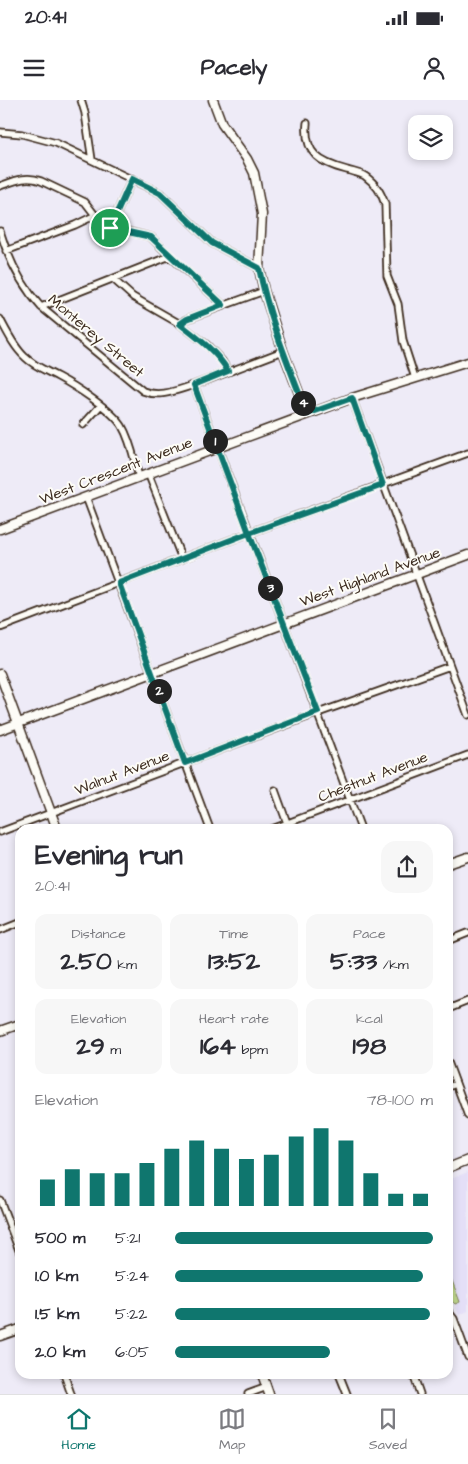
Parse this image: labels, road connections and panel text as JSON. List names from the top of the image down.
{
  "streets": {
    "street": [
      "Monterey Street",
      "West Crescent Avenue",
      "West Highland Avenue",
      "Walnut Avenue",
      "Chestnut Avenue"
    ]
  },
  "page": {
    "status": "20:41",
    "header": "Pacely",
    "pins": [
      "4",
      "1",
      "3",
      "2"
    ],
    "heading": ["Evening run", "20:41"],
    "stats": [
      ["Distance", "2.50 km"],
      ["Time", "13:52"],
      ["Pace", "5:33 /km"],
      ["Elevation", "29 m"],
      ["Heart rate", "164 bpm"],
      ["kcal", "198"]
    ],
    "chart": ["Elevation", "78–100 m"],
    "list": [
      {
        "name": "500 m",
        "note": "5:21"
      },
      {
        "name": "1.0 km",
        "note": "5:24"
      },
      {
        "name": "1.5 km",
        "note": "5:22"
      },
      {
        "name": "2.0 km",
        "note": "6:05"
      }
    ],
    "tabs": ["Home", "Map", "Saved"]
  }
}
